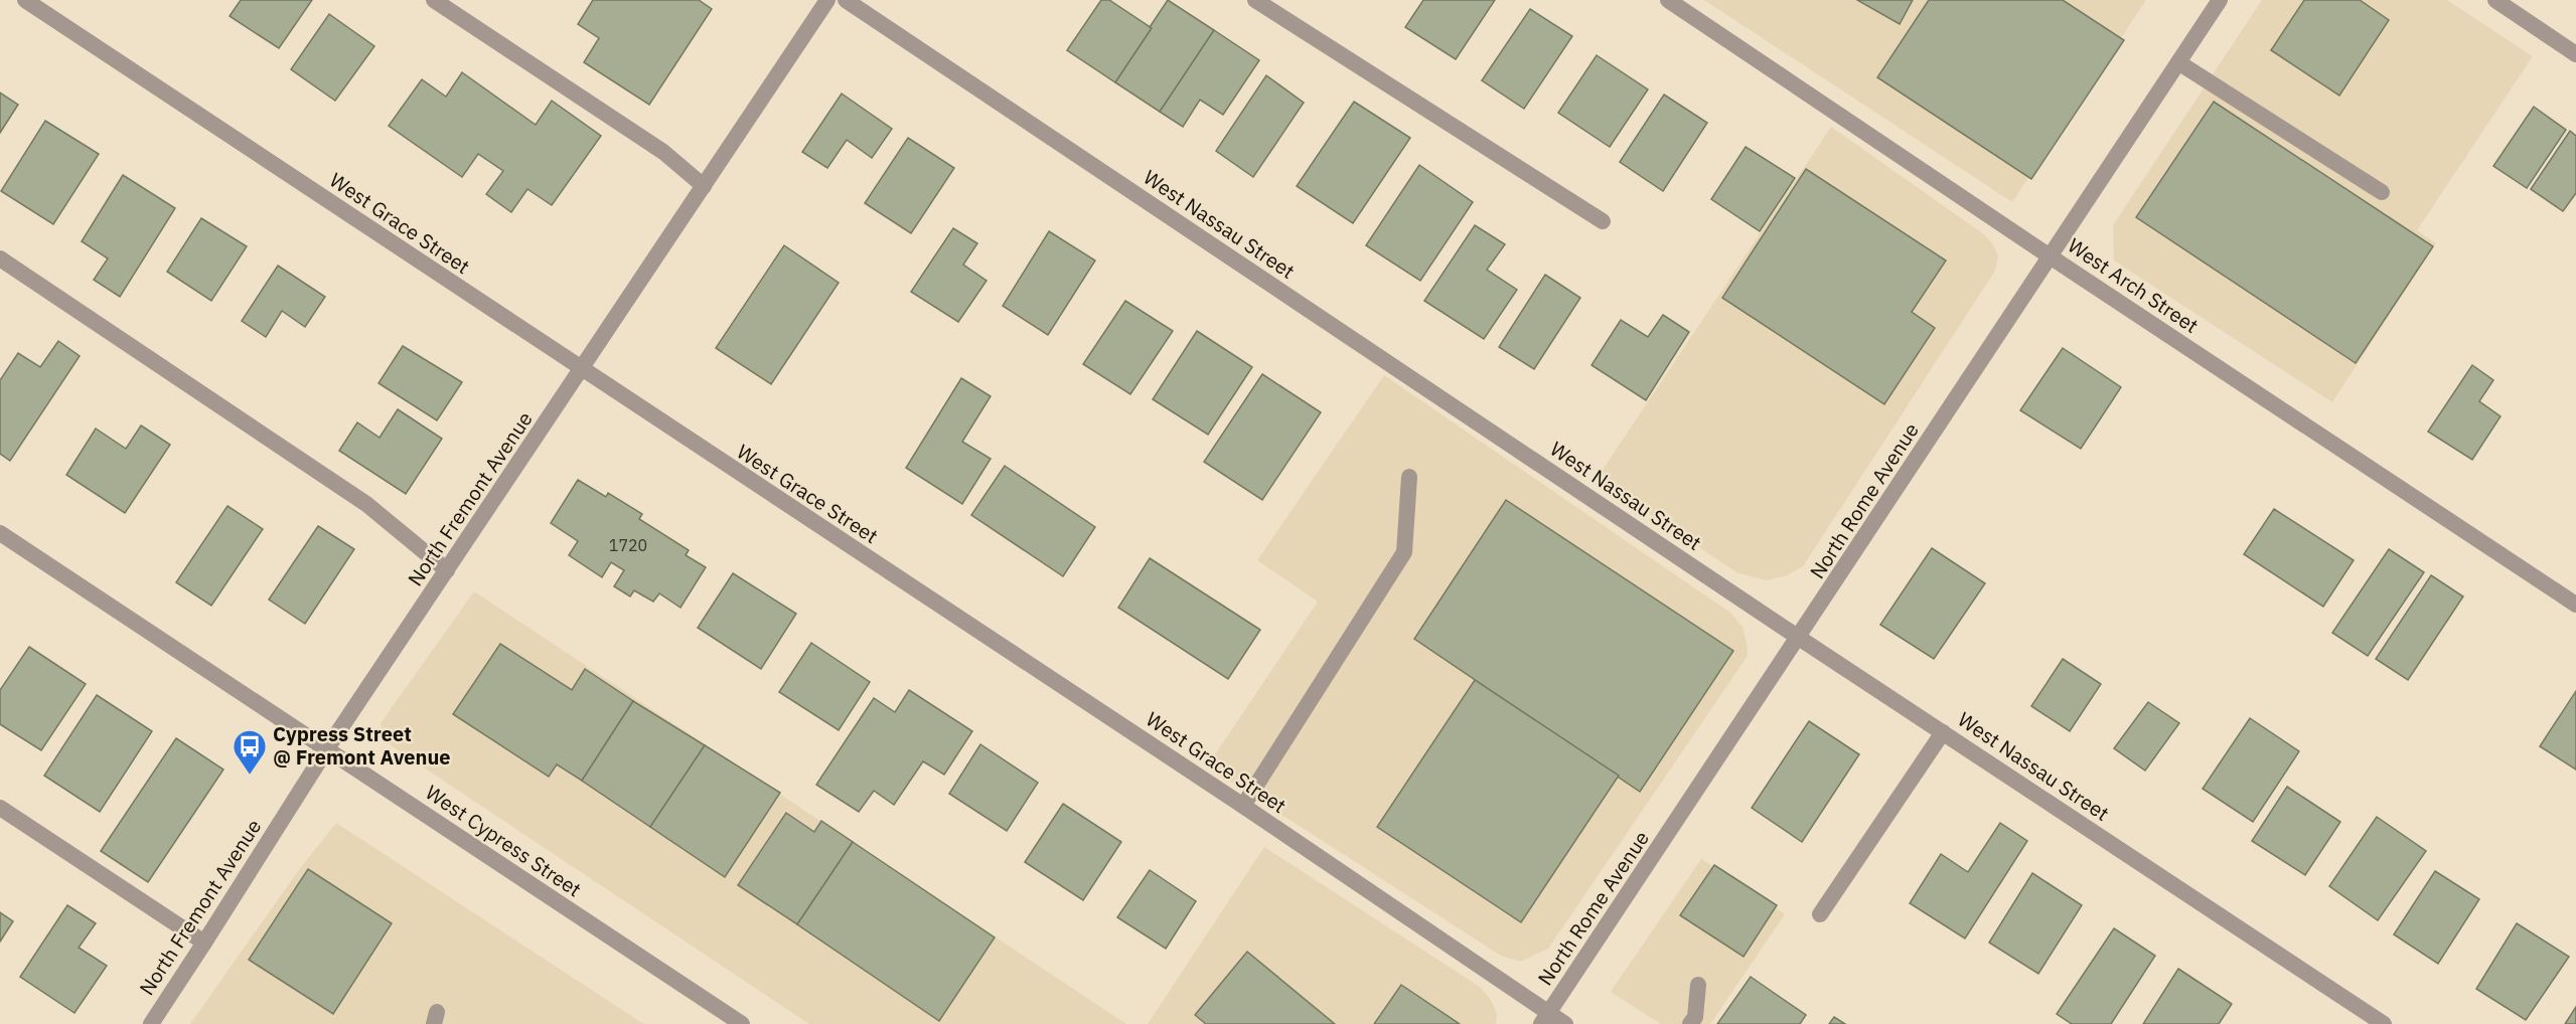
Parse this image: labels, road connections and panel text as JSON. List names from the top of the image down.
{
  "streets": {
    "street": [
      "West Grace Street",
      "West Nassau Street",
      "West Arch Street",
      "North Fremont Avenue",
      "North Rome Avenue",
      "West Cypress Street"
    ]
  },
  "crossings": [
    ["West Grace Street", "North Fremont Avenue"],
    ["West Grace Street", "North Rome Avenue"],
    ["West Nassau Street", "North Rome Avenue"],
    ["West Arch Street", "North Rome Avenue"],
    ["North Fremont Avenue", "West Cypress Street"]
  ],
  "places": {
    "bus stop": ["Cypress Street @ Fremont Avenue"]
  },
  "house_numbers": ["1720"]
}
